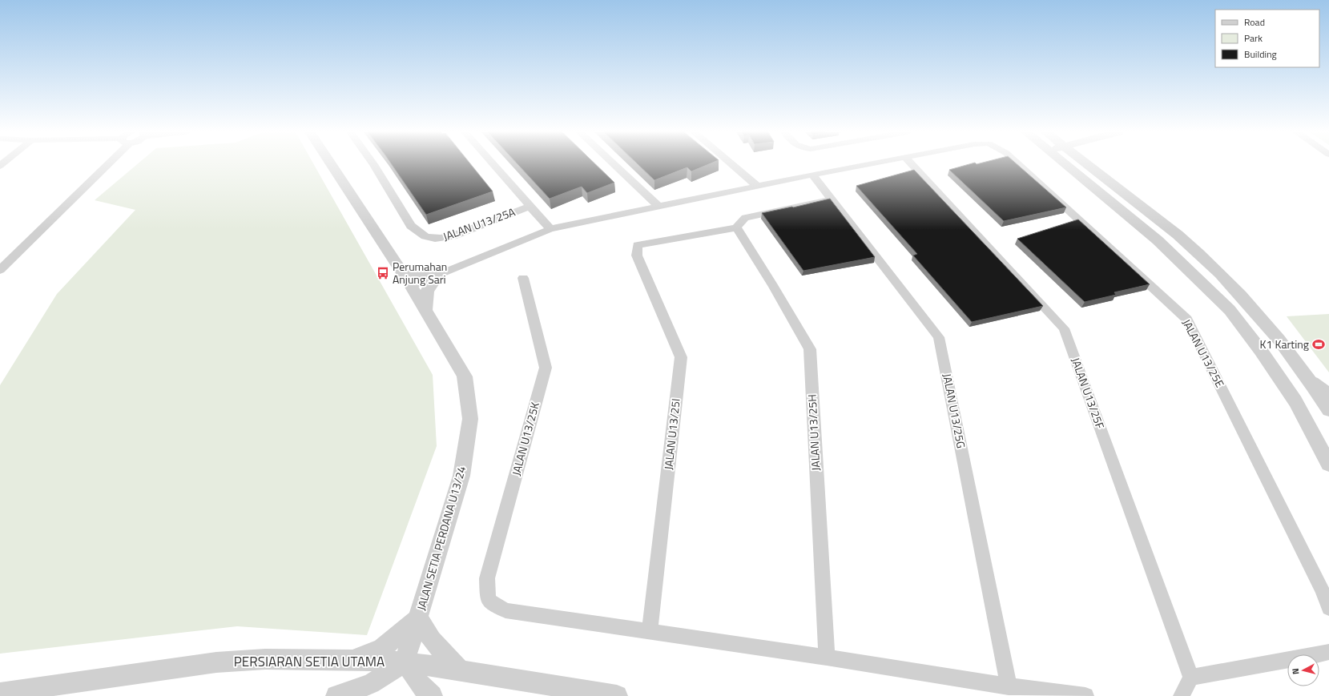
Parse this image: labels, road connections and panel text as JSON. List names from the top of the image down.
{
  "streets": {
    "street": [
      "JALAN U13/25A",
      "JALAN U13/25E",
      "JALAN U13/25F",
      "JALAN U13/25G",
      "JALAN U13/25H",
      "JALAN U13/25I",
      "JALAN U13/25K",
      "JALAN SETIA PERDANA U13/24",
      "PERSIARAN SETIA UTAMA"
    ]
  },
  "crossings": [
    ["JALAN U13/25H", "JALAN U13/25I"],
    ["JALAN U13/25I", "JALAN U13/25K"],
    ["JALAN SETIA PERDANA U13/24", "PERSIARAN SETIA UTAMA"]
  ],
  "places": {
    "bus stop": ["Perumahan Anjung Sari"],
    "sports": ["K1 Karting"]
  },
  "legend": ["Road", "Park", "Building"],
  "north": "left"
}
